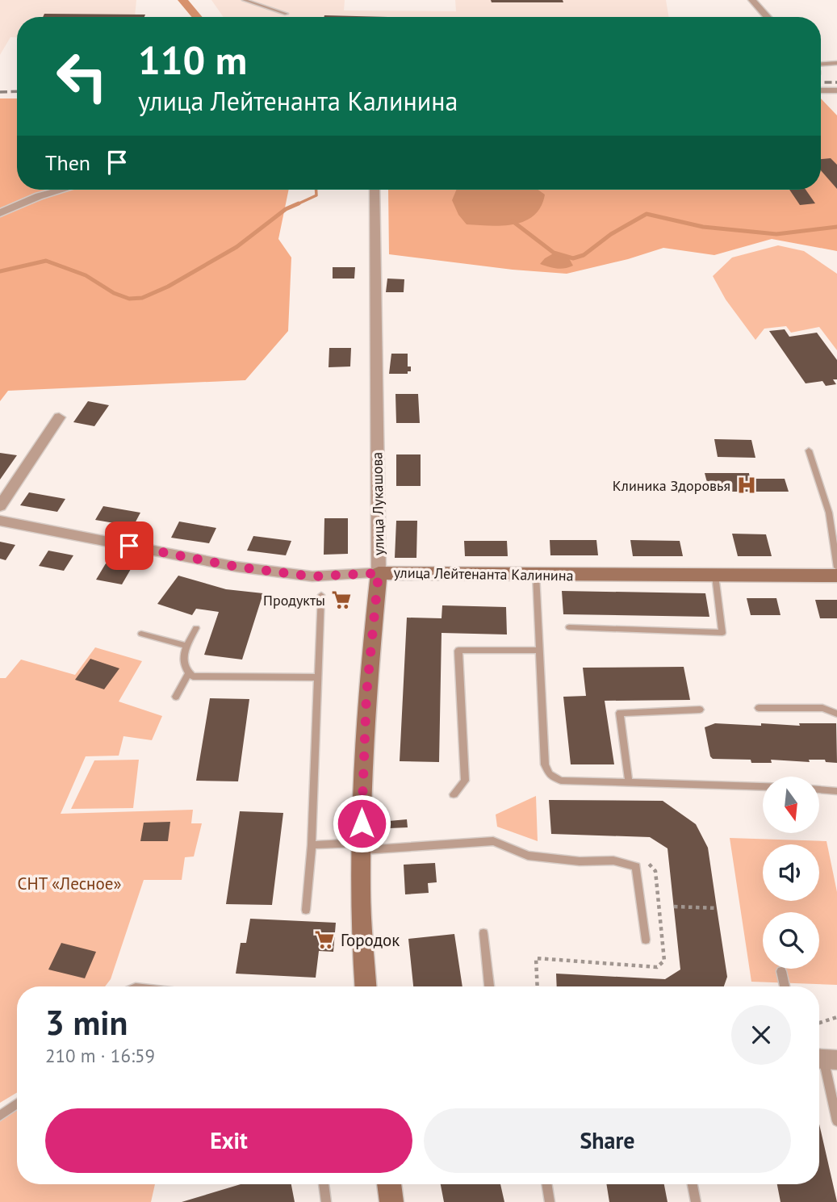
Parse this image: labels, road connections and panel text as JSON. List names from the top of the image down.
{
  "streets": {
    "main road": ["улица Лукашова", "улица Лейтенанта Калинина"]
  },
  "crossings": [
    ["улица Лукашова", "улица Лейтенанта Калинина"]
  ],
  "parks": ["СНТ «Лесное»"],
  "places": {
    "hospital": ["Клиника Здоровья"],
    "supermarket": ["Продукты", "Городок"]
  },
  "north": "bottom",
  "page": {
    "turn": ["110 m", "улица Лейтенанта Калинина"],
    "then": "Then",
    "heading": ["3 min", "210 m · 16:59"],
    "buttons": ["Exit", "Share"]
  }
}
